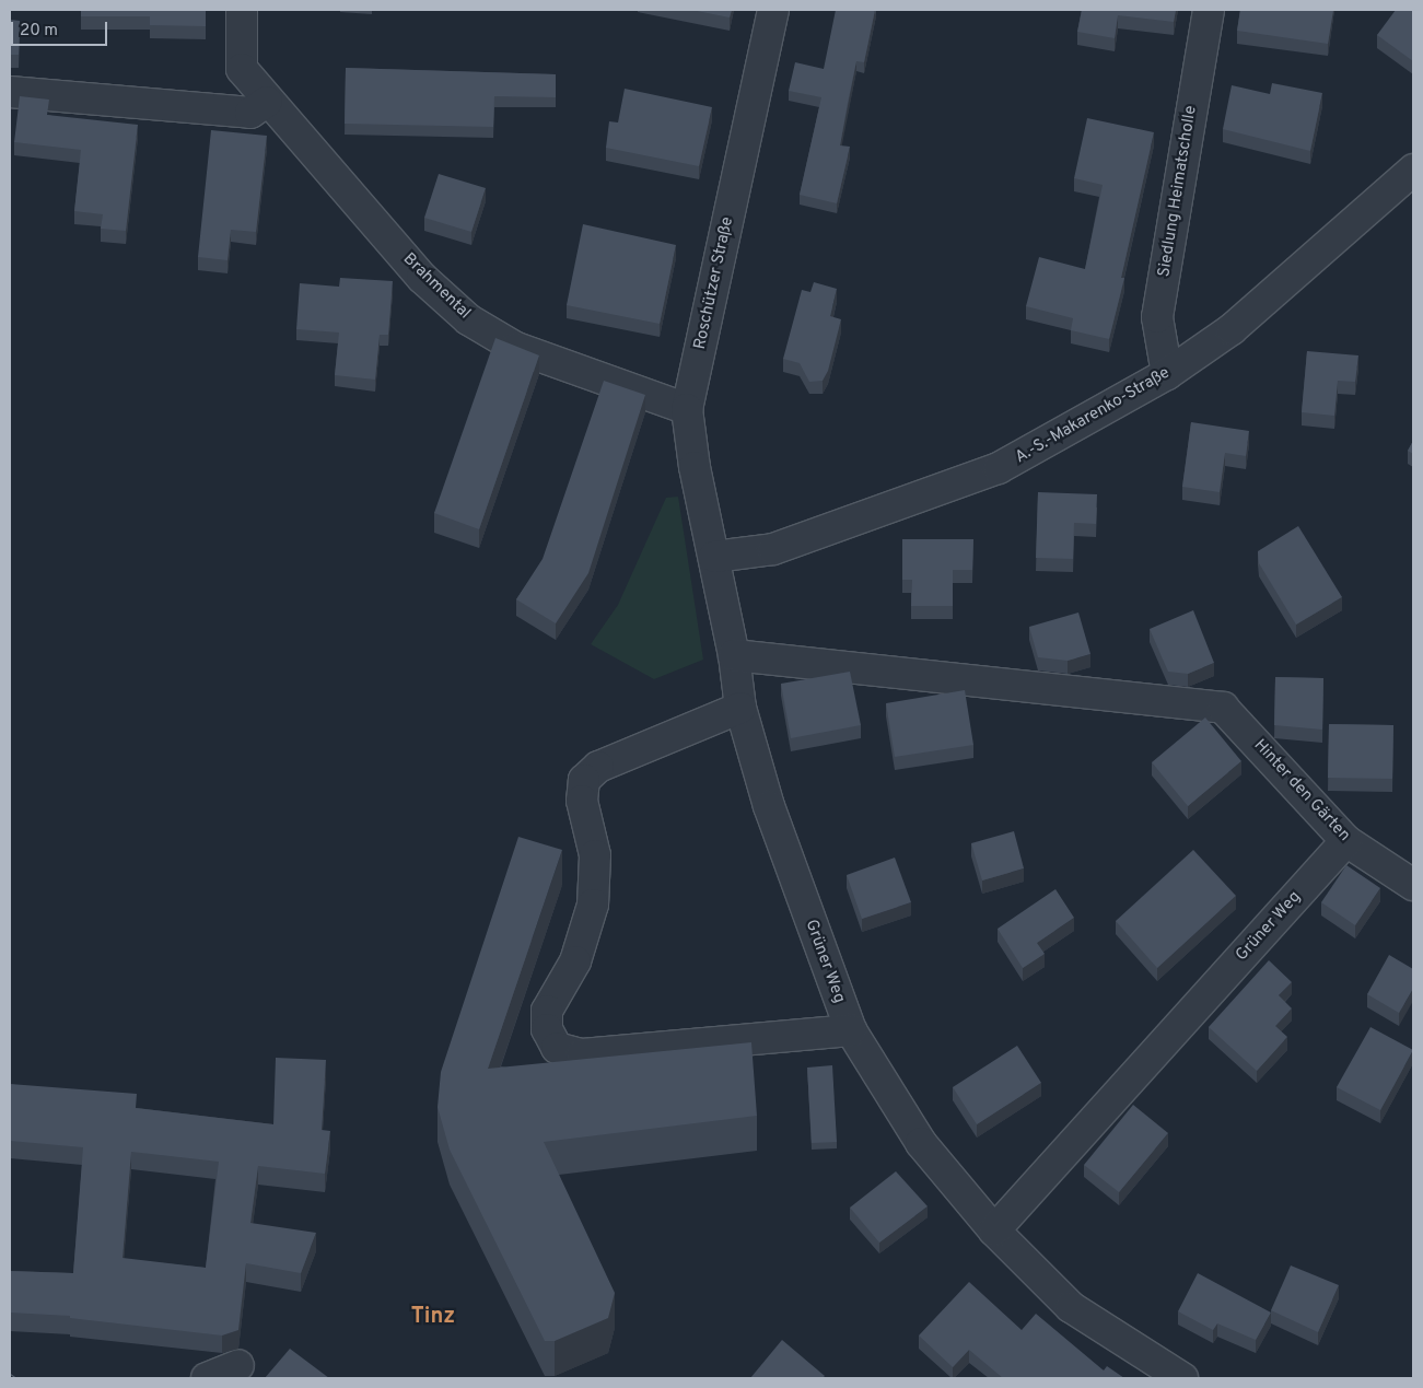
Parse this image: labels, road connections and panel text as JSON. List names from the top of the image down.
{
  "streets": {
    "street": [
      "Siedlung Heimatscholle",
      "Roschützer Straße",
      "Brahmental",
      "A.-S.-Makarenko-Straße",
      "Hinter den Gärten",
      "Grüner Weg"
    ]
  },
  "crossings": [
    ["Siedlung Heimatscholle", "A.-S.-Makarenko-Straße"],
    ["Roschützer Straße", "Brahmental"],
    ["Roschützer Straße", "A.-S.-Makarenko-Straße"],
    ["Roschützer Straße", "Grüner Weg"],
    ["A.-S.-Makarenko-Straße", "Grüner Weg"],
    ["Hinter den Gärten", "Grüner Weg"]
  ],
  "districts": ["Tinz"],
  "scale_bar": "20 m"
}
